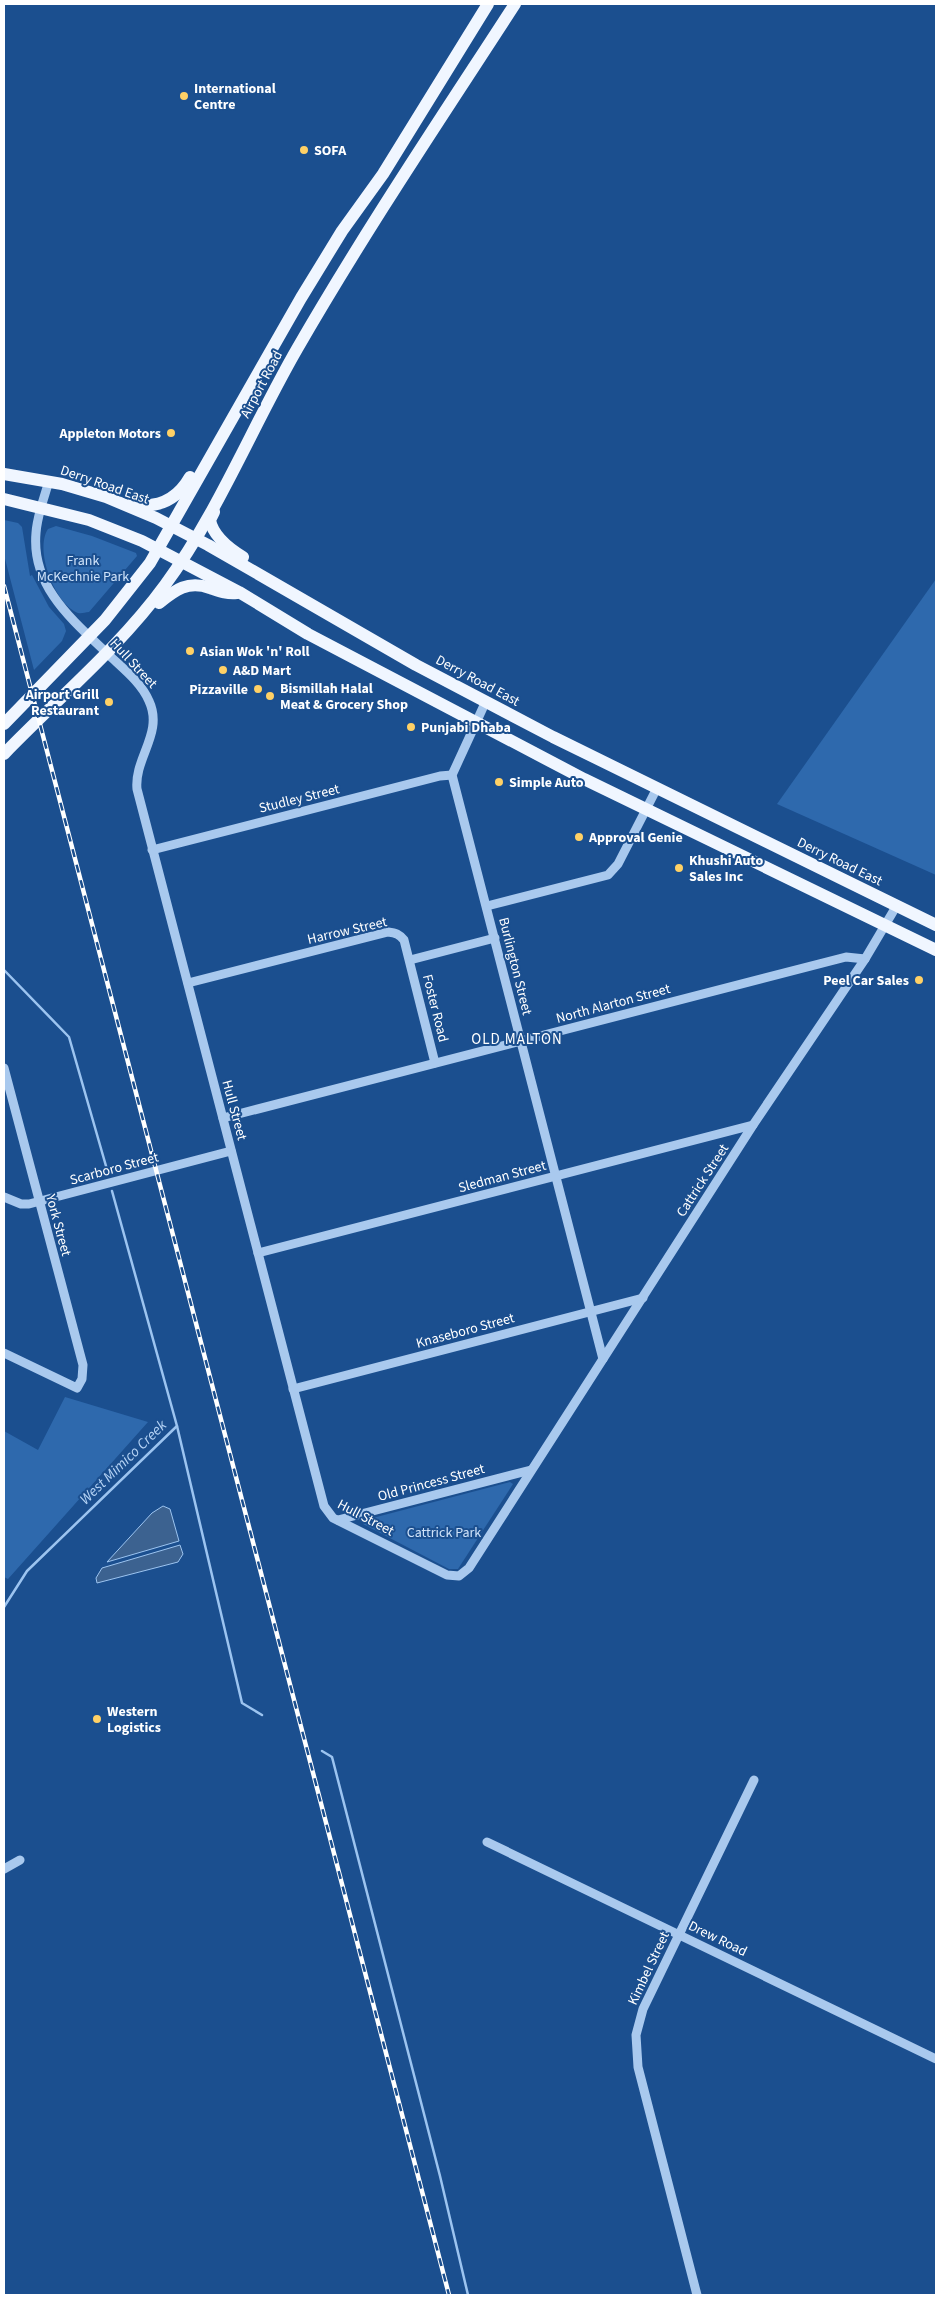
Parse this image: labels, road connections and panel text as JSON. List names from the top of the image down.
{
  "streets": {
    "main road": ["Airport Road", "Derry Road East"],
    "street": [
      "Hull Street",
      "Studley Street",
      "Harrow Street",
      "Burlington Street",
      "North Alarton Street",
      "Foster Road",
      "Scarboro Street",
      "Sledman Street",
      "Cattrick Street",
      "York Street",
      "Knaseboro Street",
      "Old Princess Street",
      "Drew Road",
      "Kimbel Street"
    ]
  },
  "crossings": [
    ["Airport Road", "Derry Road East"],
    ["Airport Road", "Hull Street"],
    ["Derry Road East", "Hull Street"],
    ["Derry Road East", "Cattrick Street"],
    ["Hull Street", "Studley Street"],
    ["Hull Street", "Harrow Street"],
    ["Hull Street", "North Alarton Street"],
    ["Hull Street", "Scarboro Street"],
    ["Hull Street", "Sledman Street"],
    ["Hull Street", "Cattrick Street"],
    ["Hull Street", "Knaseboro Street"],
    ["Hull Street", "Old Princess Street"],
    ["Studley Street", "Burlington Street"],
    ["Harrow Street", "Foster Road"],
    ["Burlington Street", "North Alarton Street"],
    ["Burlington Street", "Sledman Street"],
    ["Burlington Street", "Cattrick Street"],
    ["Burlington Street", "Knaseboro Street"],
    ["North Alarton Street", "Foster Road"],
    ["North Alarton Street", "Cattrick Street"],
    ["Scarboro Street", "York Street"],
    ["Sledman Street", "Cattrick Street"],
    ["Cattrick Street", "Knaseboro Street"],
    ["Cattrick Street", "Old Princess Street"],
    ["Drew Road", "Kimbel Street"]
  ],
  "districts": ["OLD MALTON"],
  "water": ["West Mimico Creek"],
  "parks": ["Frank McKechnie Park", "Cattrick Park"],
  "places": [
    "International Centre",
    "SOFA",
    "Appleton Motors",
    "Asian Wok 'n' Roll",
    "A&D Mart",
    "Pizzaville",
    "Bismillah Halal Meat & Grocery Shop",
    "Airport Grill Restaurant",
    "Punjabi Dhaba",
    "Simple Auto",
    "Approval Genie",
    "Khushi Auto Sales Inc",
    "Peel Car Sales",
    "Western Logistics"
  ]
}
